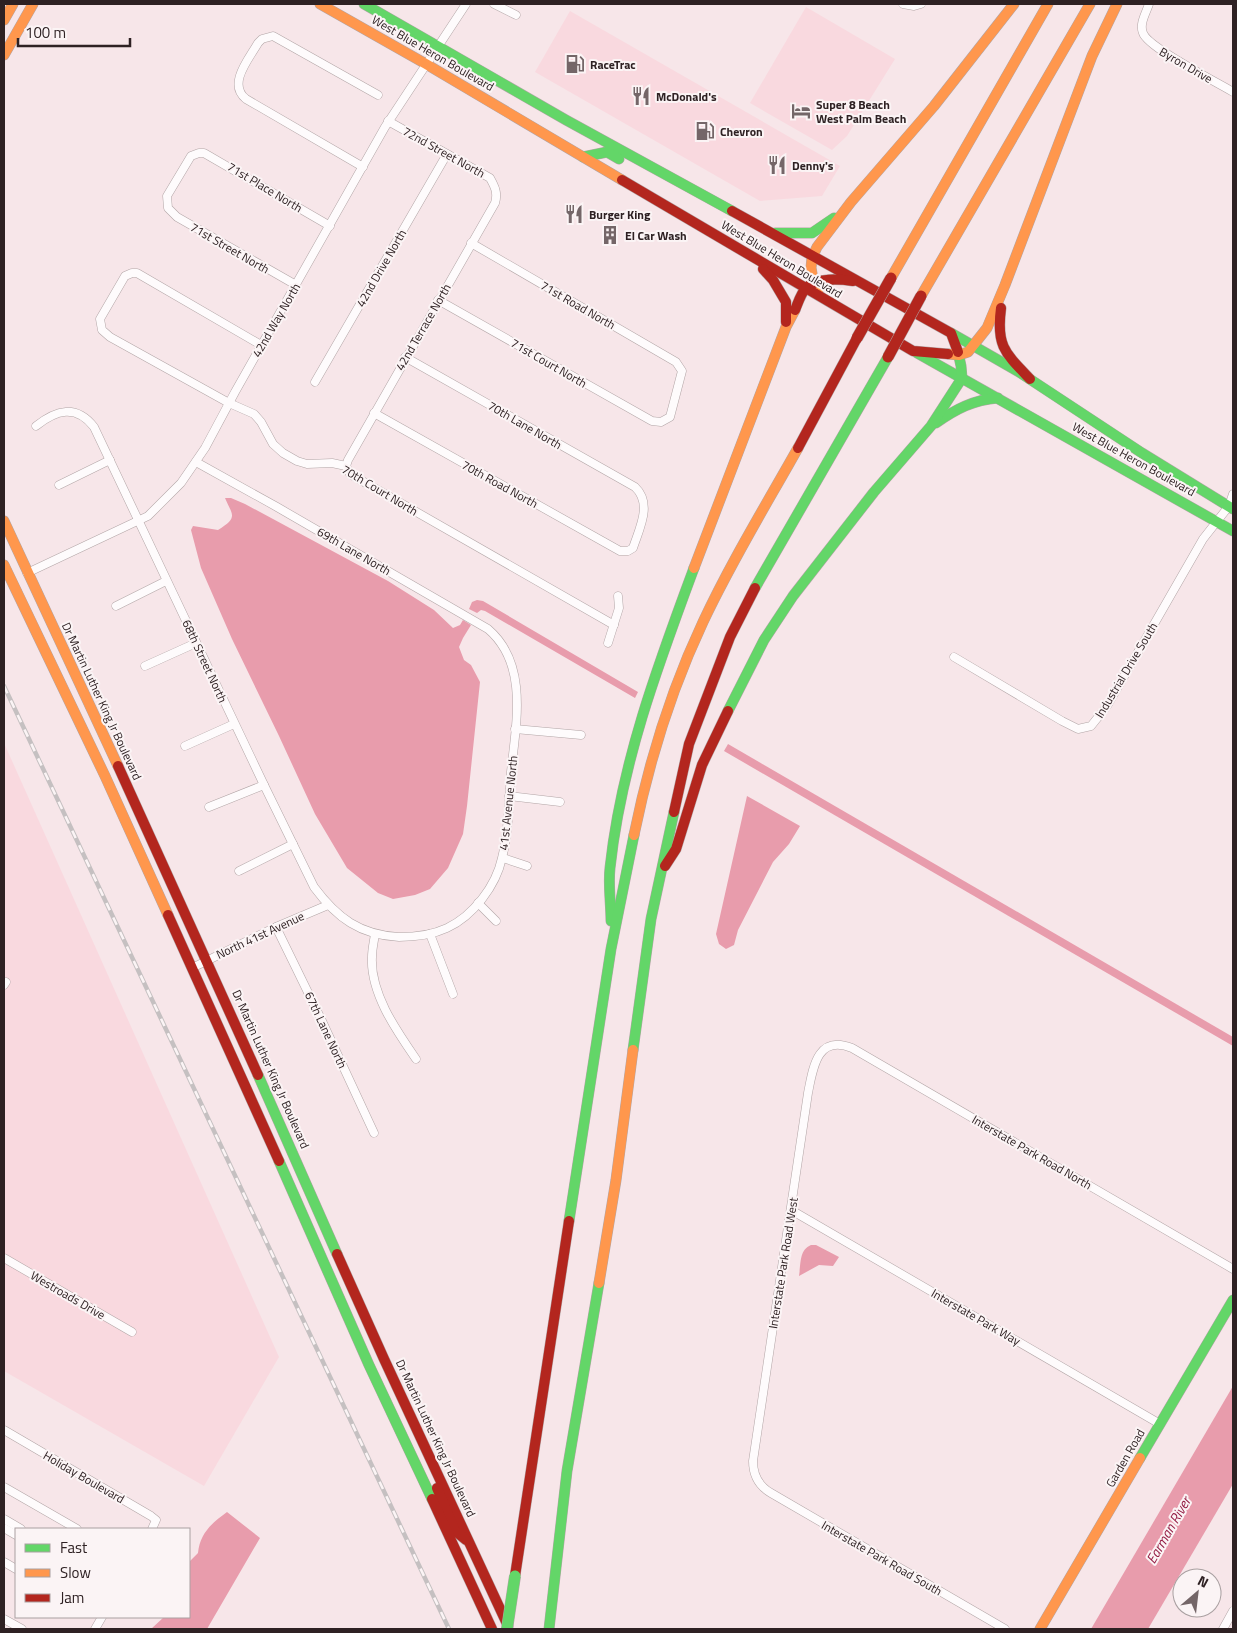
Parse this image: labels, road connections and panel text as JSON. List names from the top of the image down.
{
  "streets": {
    "main road": ["West Blue Heron Boulevard", "Dr Martin Luther King Jr Boulevard", "Garden Road"],
    "street": [
      "Byron Drive",
      "72nd Street North",
      "71st Place North",
      "71st Street North",
      "42nd Drive North",
      "71st Road North",
      "42nd Way North",
      "42nd Terrace North",
      "71st Court North",
      "70th Lane North",
      "70th Road North",
      "70th Court North",
      "69th Lane North",
      "68th Street North",
      "Industrial Drive South",
      "41st Avenue North",
      "North 41st Avenue",
      "67th Lane North",
      "Interstate Park Road North",
      "Interstate Park Road West",
      "Westroads Drive",
      "Interstate Park Way",
      "Holiday Boulevard",
      "Interstate Park Road South"
    ]
  },
  "crossings": [
    ["West Blue Heron Boulevard", "42nd Way North"],
    ["West Blue Heron Boulevard", "Industrial Drive South"],
    ["72nd Street North", "42nd Drive North"],
    ["72nd Street North", "42nd Way North"],
    ["72nd Street North", "42nd Terrace North"],
    ["71st Place North", "71st Street North"],
    ["71st Place North", "42nd Way North"],
    ["71st Street North", "42nd Way North"],
    ["71st Road North", "42nd Terrace North"],
    ["71st Road North", "71st Court North"],
    ["42nd Way North", "70th Court North"],
    ["42nd Way North", "69th Lane North"],
    ["42nd Way North", "68th Street North"],
    ["42nd Way North", "Dr Martin Luther King Jr Boulevard"],
    ["42nd Terrace North", "71st Court North"],
    ["42nd Terrace North", "70th Lane North"],
    ["42nd Terrace North", "70th Road North"],
    ["42nd Terrace North", "70th Court North"],
    ["70th Lane North", "70th Road North"],
    ["69th Lane North", "41st Avenue North"],
    ["68th Street North", "41st Avenue North"],
    ["68th Street North", "North 41st Avenue"],
    ["Dr Martin Luther King Jr Boulevard", "North 41st Avenue"],
    ["41st Avenue North", "North 41st Avenue"],
    ["North 41st Avenue", "67th Lane North"],
    ["Interstate Park Road North", "Interstate Park Road West"],
    ["Interstate Park Road West", "Interstate Park Way"],
    ["Interstate Park Road West", "Interstate Park Road South"],
    ["Interstate Park Way", "Garden Road"]
  ],
  "water": ["Earman River"],
  "places": {
    "fuel station": ["RaceTrac", "Chevron"],
    "restaurant": ["McDonald's", "Denny's", "Burger King"],
    "hotel": ["Super 8 Beach West Palm Beach"],
    "building": ["El Car Wash"]
  },
  "legend": ["Fast", "Slow", "Jam"],
  "scale_bar": "100 m",
  "north": "top right"
}
